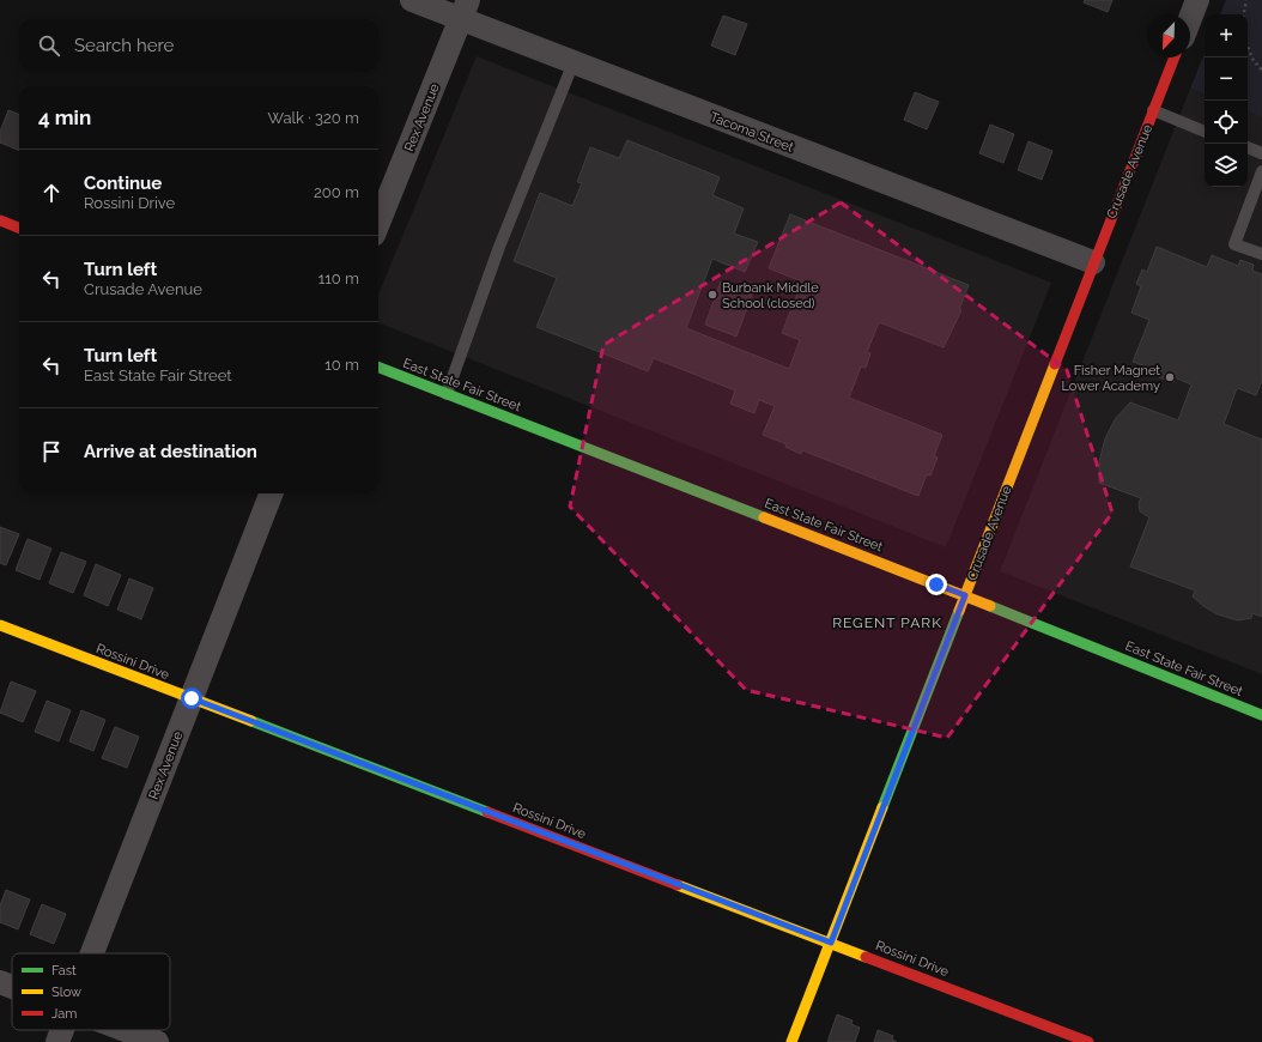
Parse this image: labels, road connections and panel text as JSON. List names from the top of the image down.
{
  "streets": {
    "street": [
      "Rex Avenue",
      "Tacoma Street",
      "Crusade Avenue",
      "East State Fair Street",
      "Rossini Drive"
    ]
  },
  "crossings": [
    ["Rex Avenue", "Tacoma Street"],
    ["Rex Avenue", "Rossini Drive"],
    ["Tacoma Street", "Crusade Avenue"],
    ["Crusade Avenue", "East State Fair Street"],
    ["Crusade Avenue", "Rossini Drive"]
  ],
  "districts": ["REGENT PARK"],
  "places": ["Burbank Middle School (closed)", "Fisher Magnet Lower Academy"],
  "legend": ["Fast", "Slow", "Jam"],
  "north": "bottom left",
  "page": {
    "map_buttons": ["+", "−"],
    "search": "Search here",
    "heading": ["4 min", "Walk · 320 m"],
    "list": [
      ["Continue", "Rossini Drive", "200 m"],
      ["Turn left", "Crusade Avenue", "110 m"],
      ["Turn left", "East State Fair Street", "10 m"],
      "Arrive at destination"
    ]
  }
}
